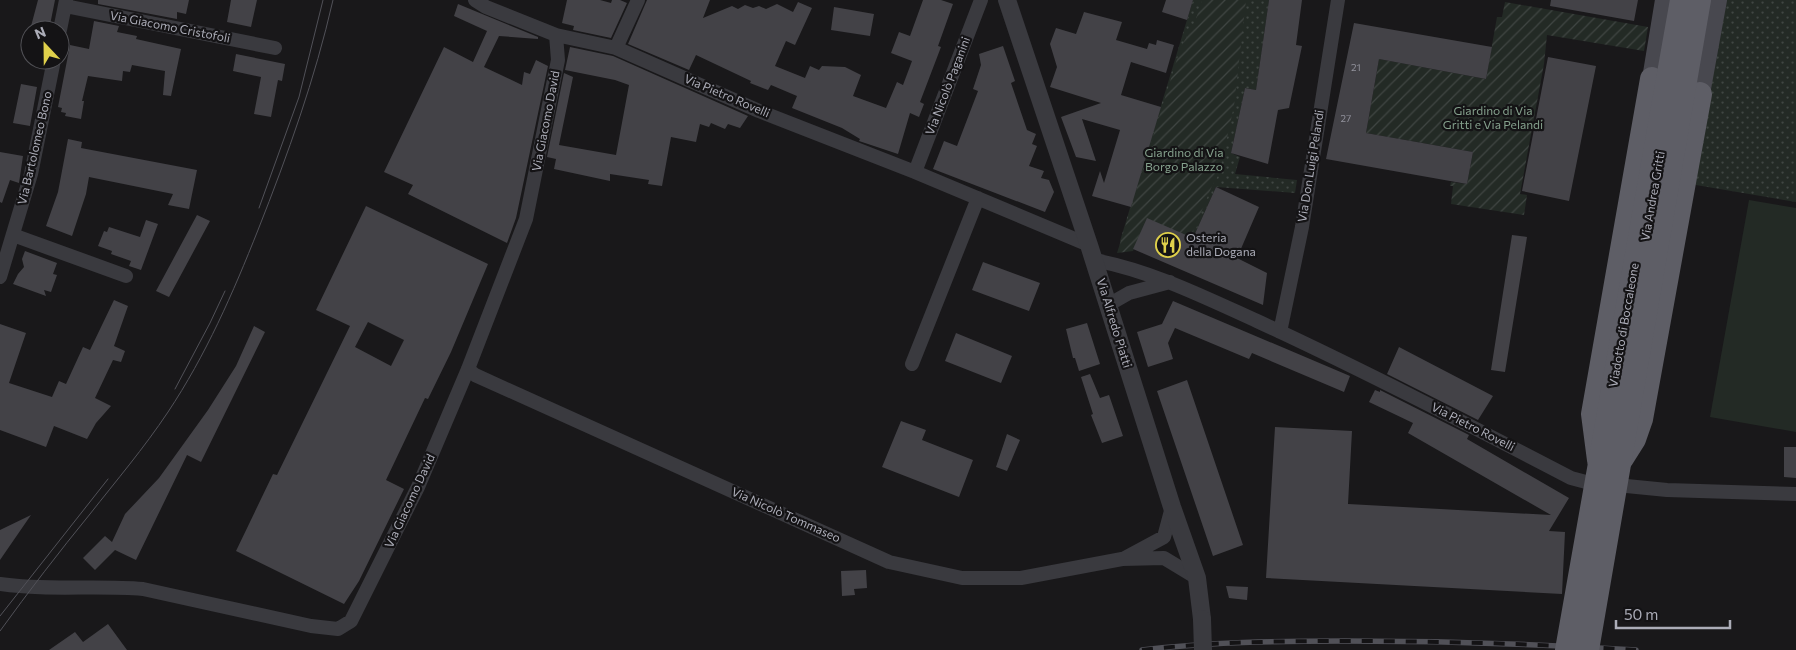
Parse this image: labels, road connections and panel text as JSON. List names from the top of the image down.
{
  "streets": {
    "highway": ["Viadotto di Boccaleone"],
    "street": [
      "Via Giacomo Cristofoli",
      "Via Nicolò Paganini",
      "Via Pietro Rovelli",
      "Via Giacomo David",
      "Via Bartolomeo Bono",
      "Via Don Luigi Pelandi",
      "Via Andrea Gritti",
      "Via Alfredo Piatti",
      "Via Nicolò Tommaseo"
    ]
  },
  "crossings": [
    ["Via Nicolò Paganini", "Via Pietro Rovelli"],
    ["Via Pietro Rovelli", "Via Giacomo David"],
    ["Via Pietro Rovelli", "Via Don Luigi Pelandi"],
    ["Via Pietro Rovelli", "Via Andrea Gritti"],
    ["Via Pietro Rovelli", "Via Alfredo Piatti"],
    ["Via Pietro Rovelli", "Viadotto di Boccaleone"],
    ["Via Giacomo David", "Via Nicolò Tommaseo"],
    ["Via Andrea Gritti", "Viadotto di Boccaleone"],
    ["Via Alfredo Piatti", "Via Nicolò Tommaseo"]
  ],
  "parks": ["Giardino di Via Gritti e Via Pelandi", "Giardino di Via Borgo Palazzo"],
  "places": {
    "restaurant": ["Osteria della Dogana"]
  },
  "house_numbers": ["21", "27"],
  "scale_bar": "50 m",
  "north": "top"
}
